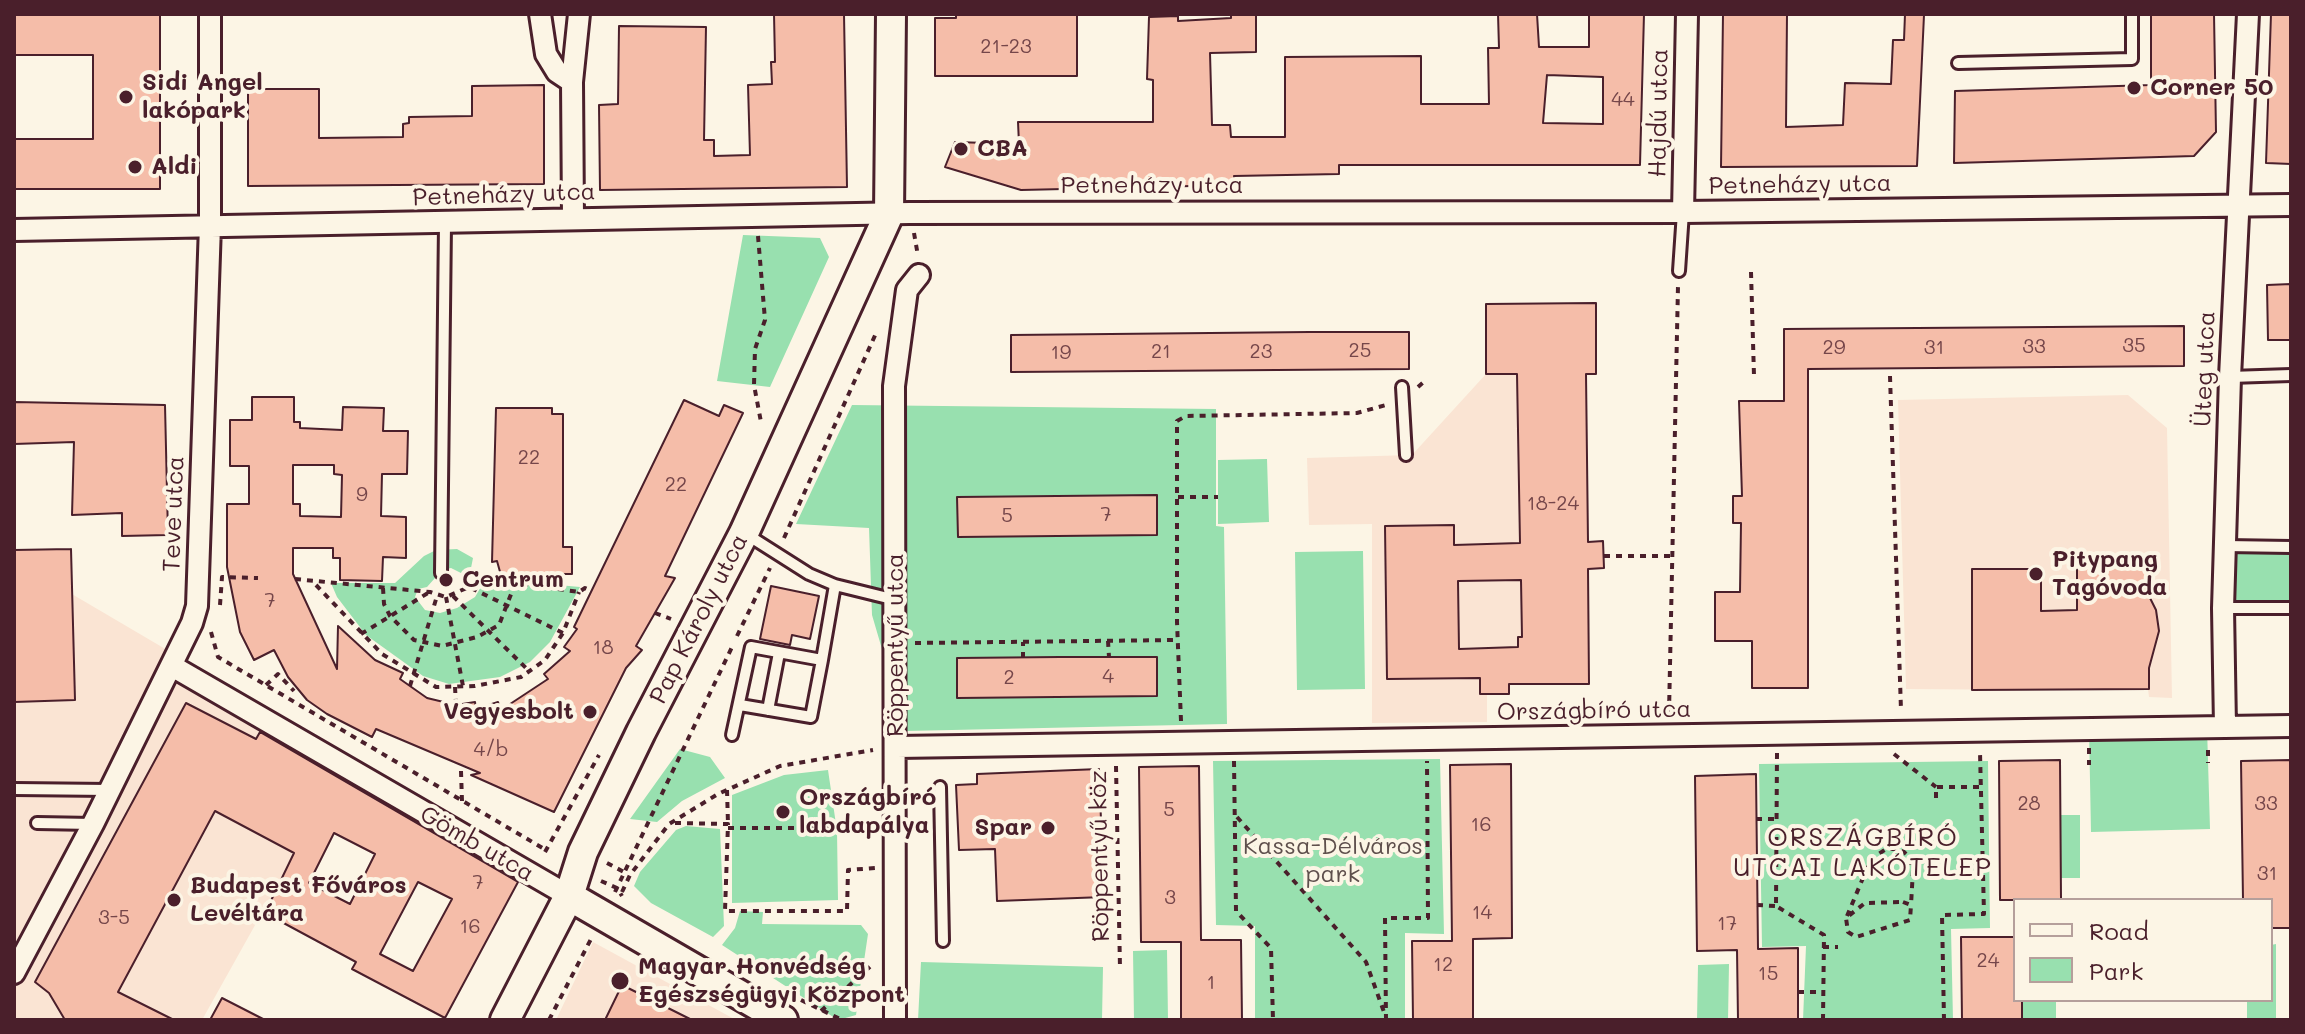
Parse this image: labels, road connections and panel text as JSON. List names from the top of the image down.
{
  "streets": {
    "street": [
      "Hajdú utca",
      "Petneházy utca",
      "Üteg utca",
      "Teve utca",
      "Pap Károly utca",
      "Röppentyű utca",
      "Országbíró utca",
      "Gömb utca"
    ],
    "path": ["Röppentyű köz"]
  },
  "crossings": [
    ["Hajdú utca", "Petneházy utca"],
    ["Petneházy utca", "Üteg utca"],
    ["Petneházy utca", "Teve utca"],
    ["Petneházy utca", "Pap Károly utca"],
    ["Üteg utca", "Országbíró utca"],
    ["Teve utca", "Gömb utca"],
    ["Pap Károly utca", "Gömb utca"],
    ["Röppentyű utca", "Országbíró utca"],
    ["Országbíró utca", "Röppentyű köz"]
  ],
  "districts": ["ORSZÁGBÍRÓ UTCAI LAKÓTELEP"],
  "parks": ["Kassa-Délváros park"],
  "places": [
    "Corner 50",
    "Sidi Angel lakópark",
    "CBA",
    "Aldi",
    "Pitypang Tagóvoda",
    "Centrum",
    "Vegyesbolt",
    "Országbíró labdapálya",
    "Spar",
    "Budapest Főváros Levéltára",
    "Magyar Honvédség Egészségügyi Központ"
  ],
  "house_numbers": [
    "21-23",
    "44",
    "35",
    "33",
    "29",
    "31",
    "25",
    "21",
    "23",
    "19",
    "22",
    "22",
    "9",
    "18-24",
    "7",
    "5",
    "7",
    "18",
    "4",
    "2",
    "4/b",
    "28",
    "33",
    "5",
    "16",
    "31",
    "7",
    "3",
    "14",
    "3-5",
    "17",
    "16",
    "24",
    "12",
    "15",
    "1"
  ],
  "legend": ["Road", "Park"]
}
